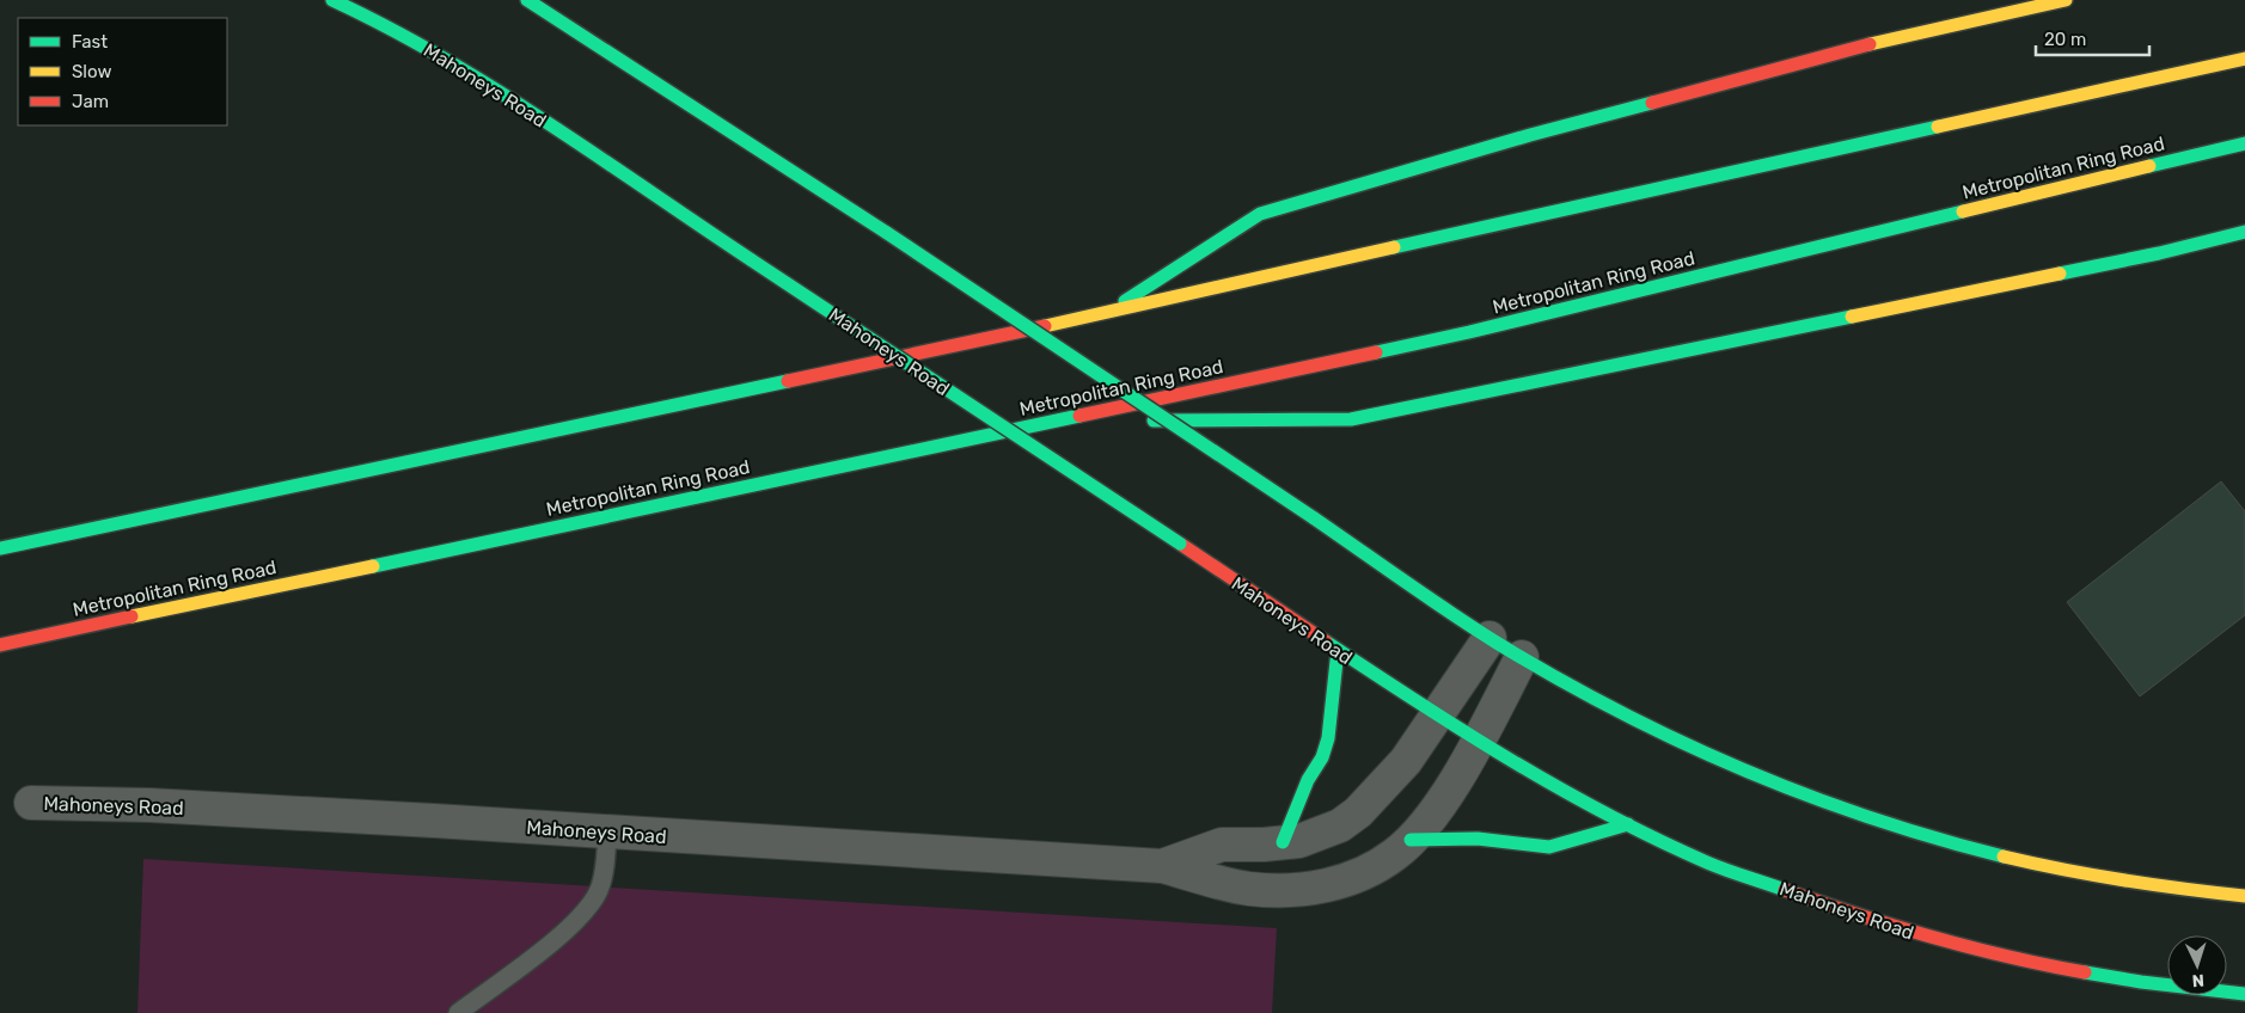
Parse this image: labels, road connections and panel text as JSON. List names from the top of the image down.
{
  "streets": {
    "main road": ["Mahoneys Road", "Metropolitan Ring Road"]
  },
  "legend": ["Fast", "Slow", "Jam"],
  "scale_bar": "20 m",
  "north": "bottom"
}
